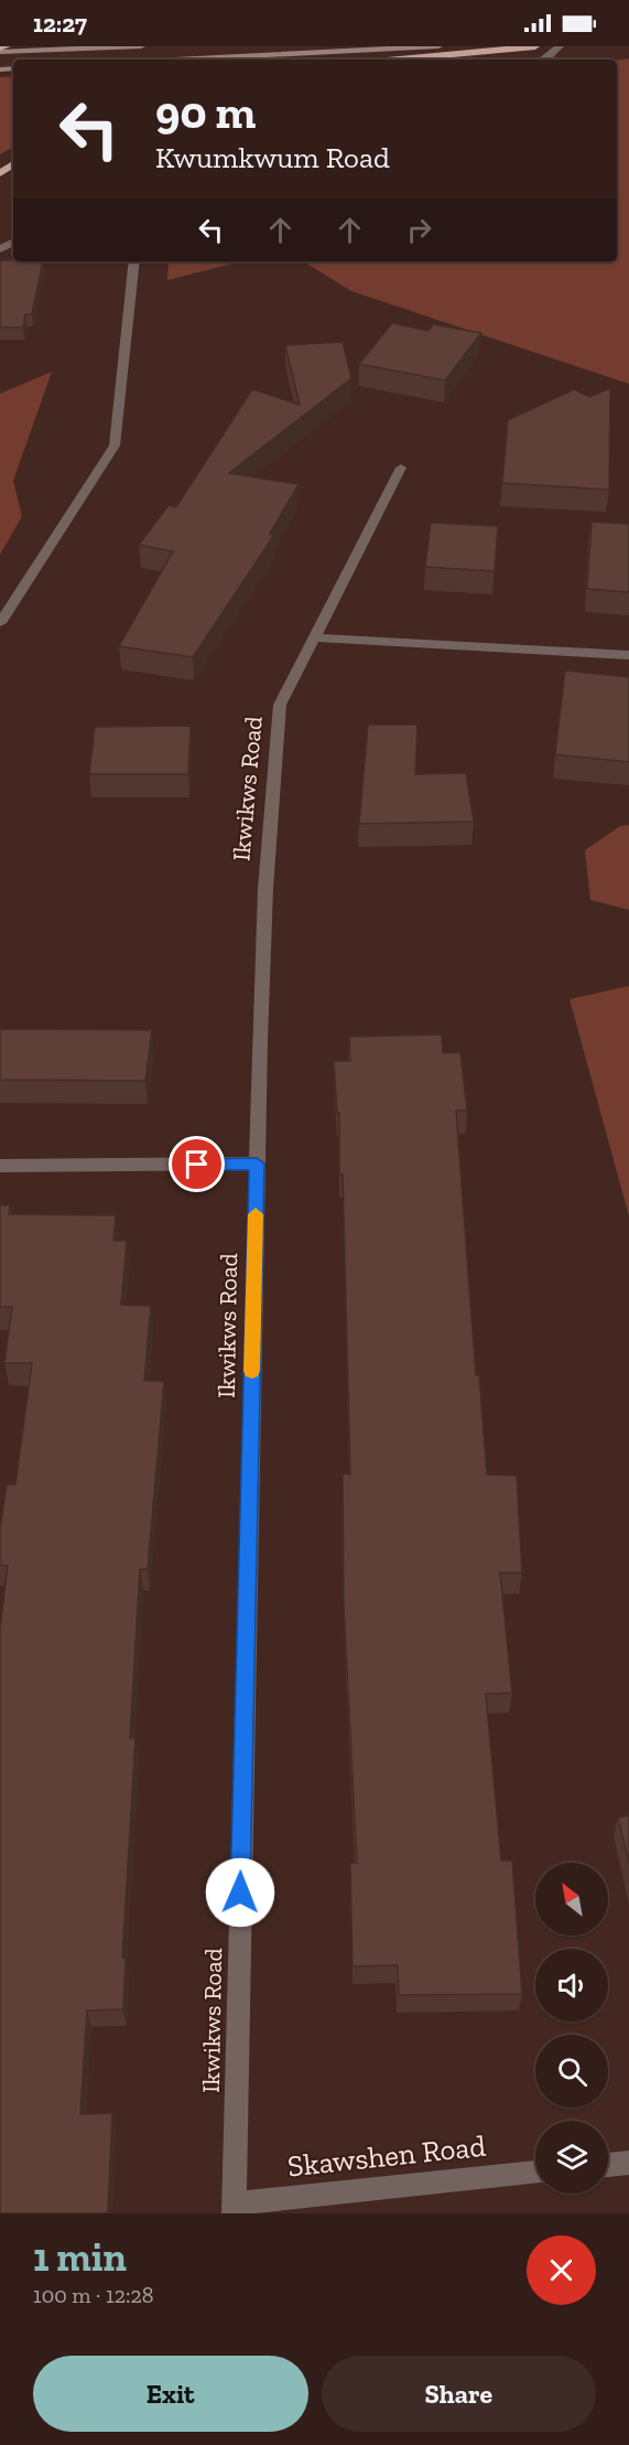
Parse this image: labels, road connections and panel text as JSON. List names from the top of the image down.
{
  "streets": {
    "street": ["Ikwikws Road", "Skawshen Road"]
  },
  "crossings": [
    ["Ikwikws Road", "Skawshen Road"]
  ],
  "north": "top left",
  "page": {
    "status": "12:27",
    "turn": ["90 m", "Kwumkwum Road"],
    "heading": ["1 min", "100 m · 12:28"],
    "buttons": ["Exit", "Share"]
  }
}
